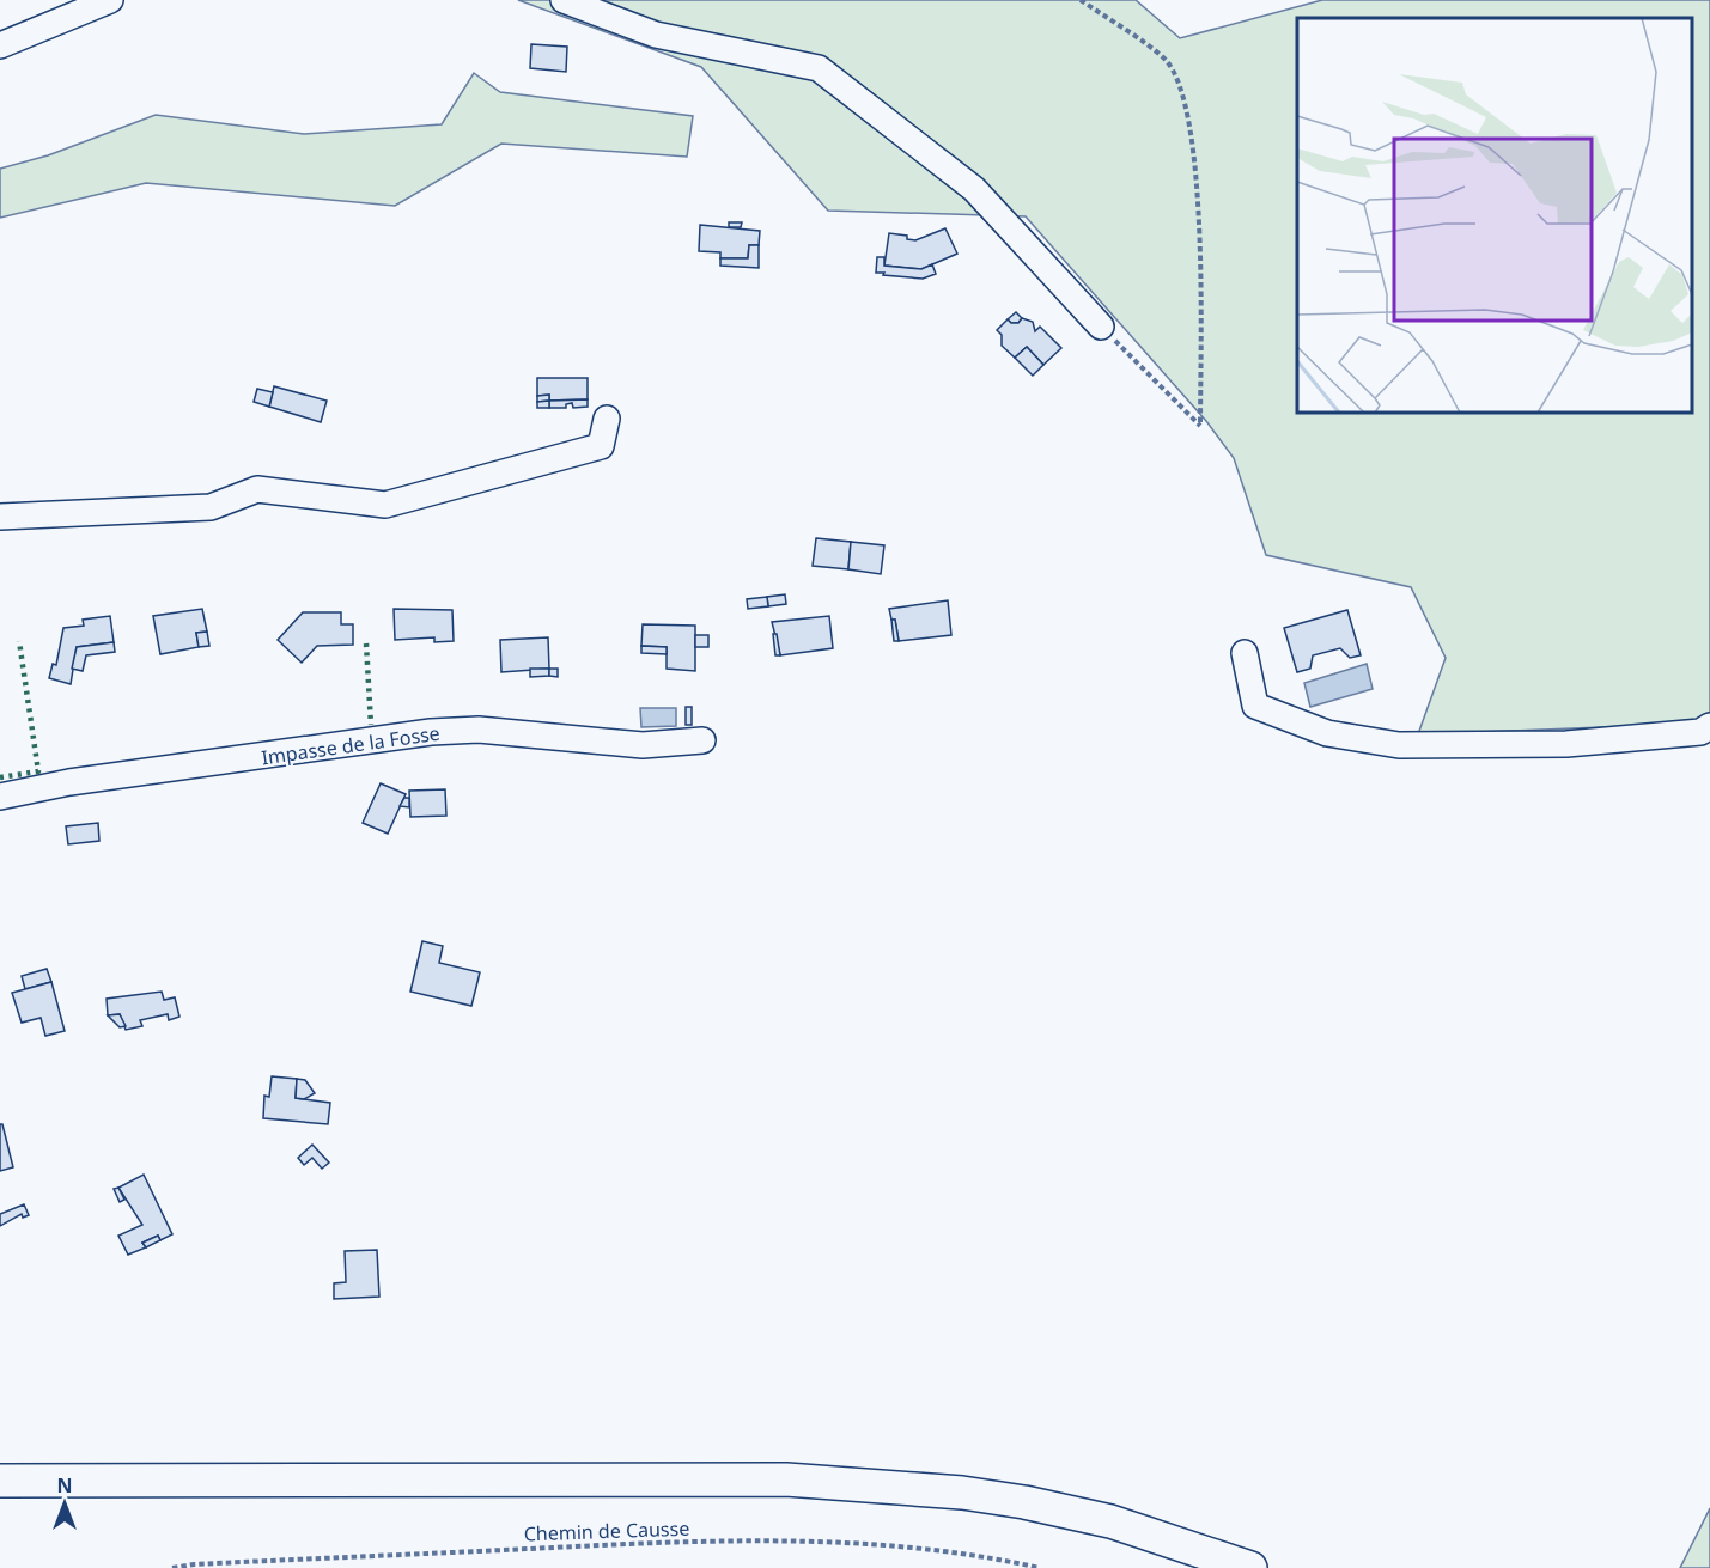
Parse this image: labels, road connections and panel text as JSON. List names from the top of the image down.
{
  "streets": {
    "street": ["Impasse de la Fosse"],
    "path": ["Chemin de Causse"]
  },
  "north": "top"
}
